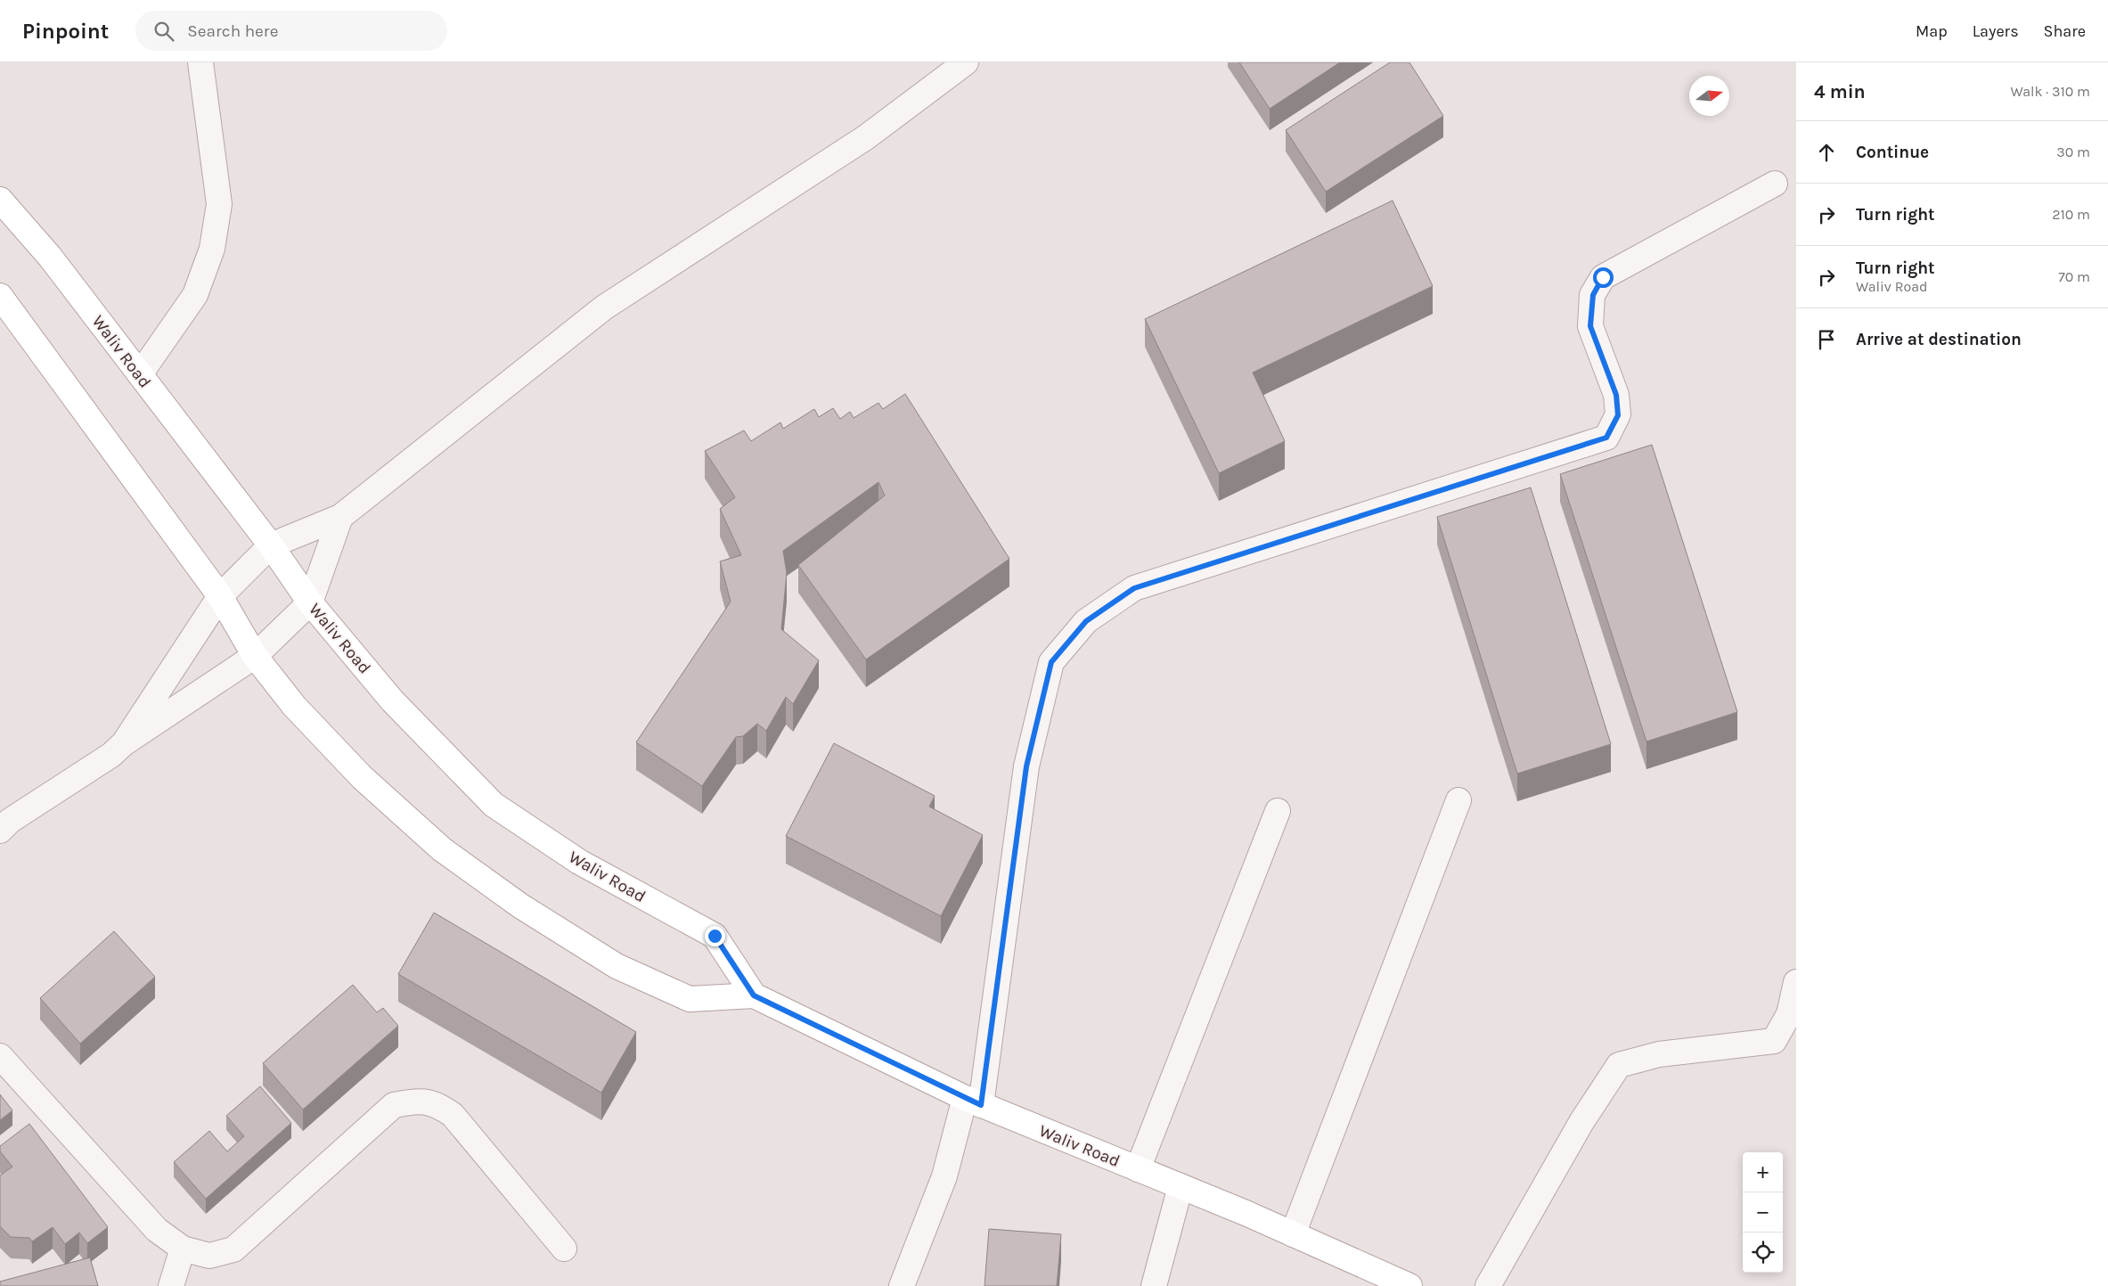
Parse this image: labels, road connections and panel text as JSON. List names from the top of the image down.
{
  "streets": {
    "main road": ["Waliv Road"]
  },
  "north": "right",
  "page": {
    "header": "Pinpoint",
    "search": "Search here",
    "nav": ["Map", "Layers", "Share"],
    "heading": ["4 min", "Walk · 310 m"],
    "list": [
      ["Continue", "30 m"],
      ["Turn right", "210 m"],
      ["Turn right", "Waliv Road", "70 m"],
      "Arrive at destination"
    ],
    "map_buttons": ["+", "−"]
  }
}
